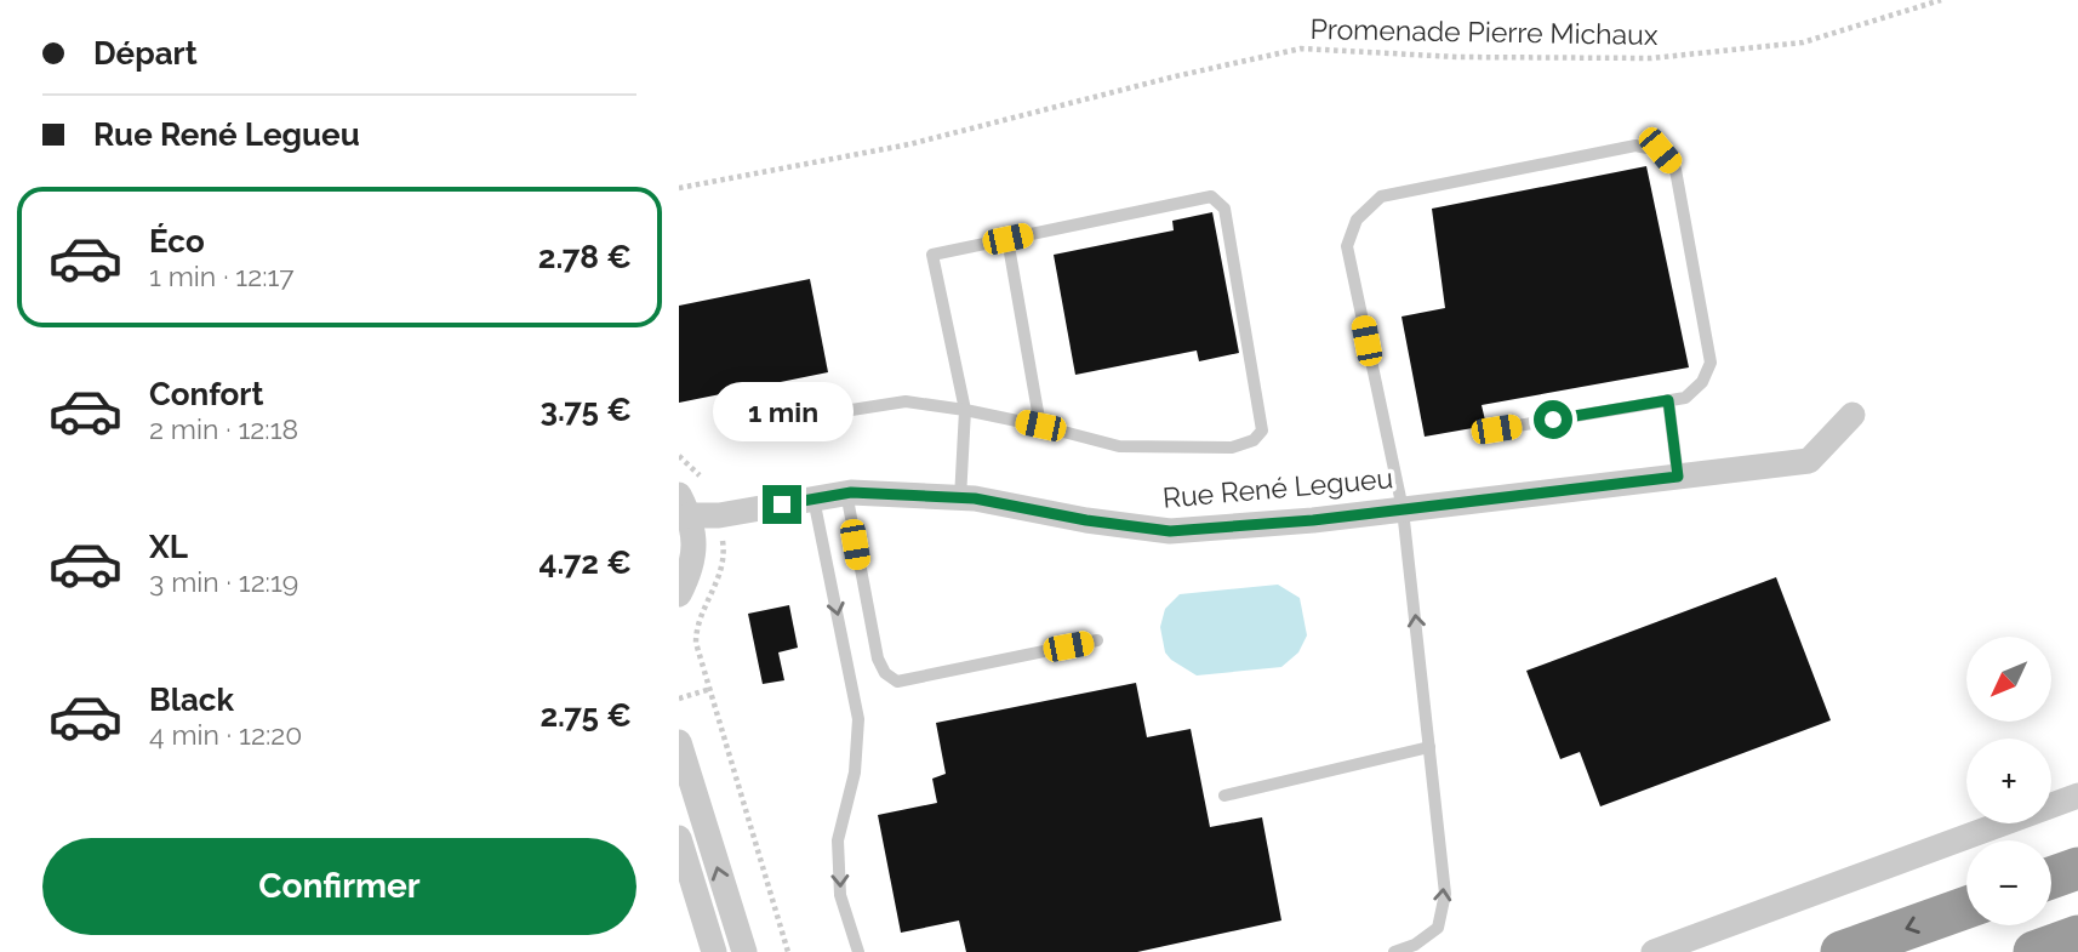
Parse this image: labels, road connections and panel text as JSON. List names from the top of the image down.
{
  "streets": {
    "street": ["Rue René Legueu"],
    "path": ["Promenade Pierre Michaux"]
  },
  "north": "bottom left",
  "page": {
    "banner": ["Départ", "Rue René Legueu"],
    "list": [
      {
        "name": "Éco",
        "note": "1 min · 12:17",
        "value": "2.78 €"
      },
      {
        "name": "Confort",
        "note": "2 min · 12:18",
        "value": "3.75 €"
      },
      {
        "name": "XL",
        "note": "3 min · 12:19",
        "value": "4.72 €"
      },
      {
        "name": "Black",
        "note": "4 min · 12:20",
        "value": "2.75 €"
      }
    ],
    "bubble": "1 min",
    "map_buttons": ["+", "−"],
    "buttons": "Confirmer"
  }
}
